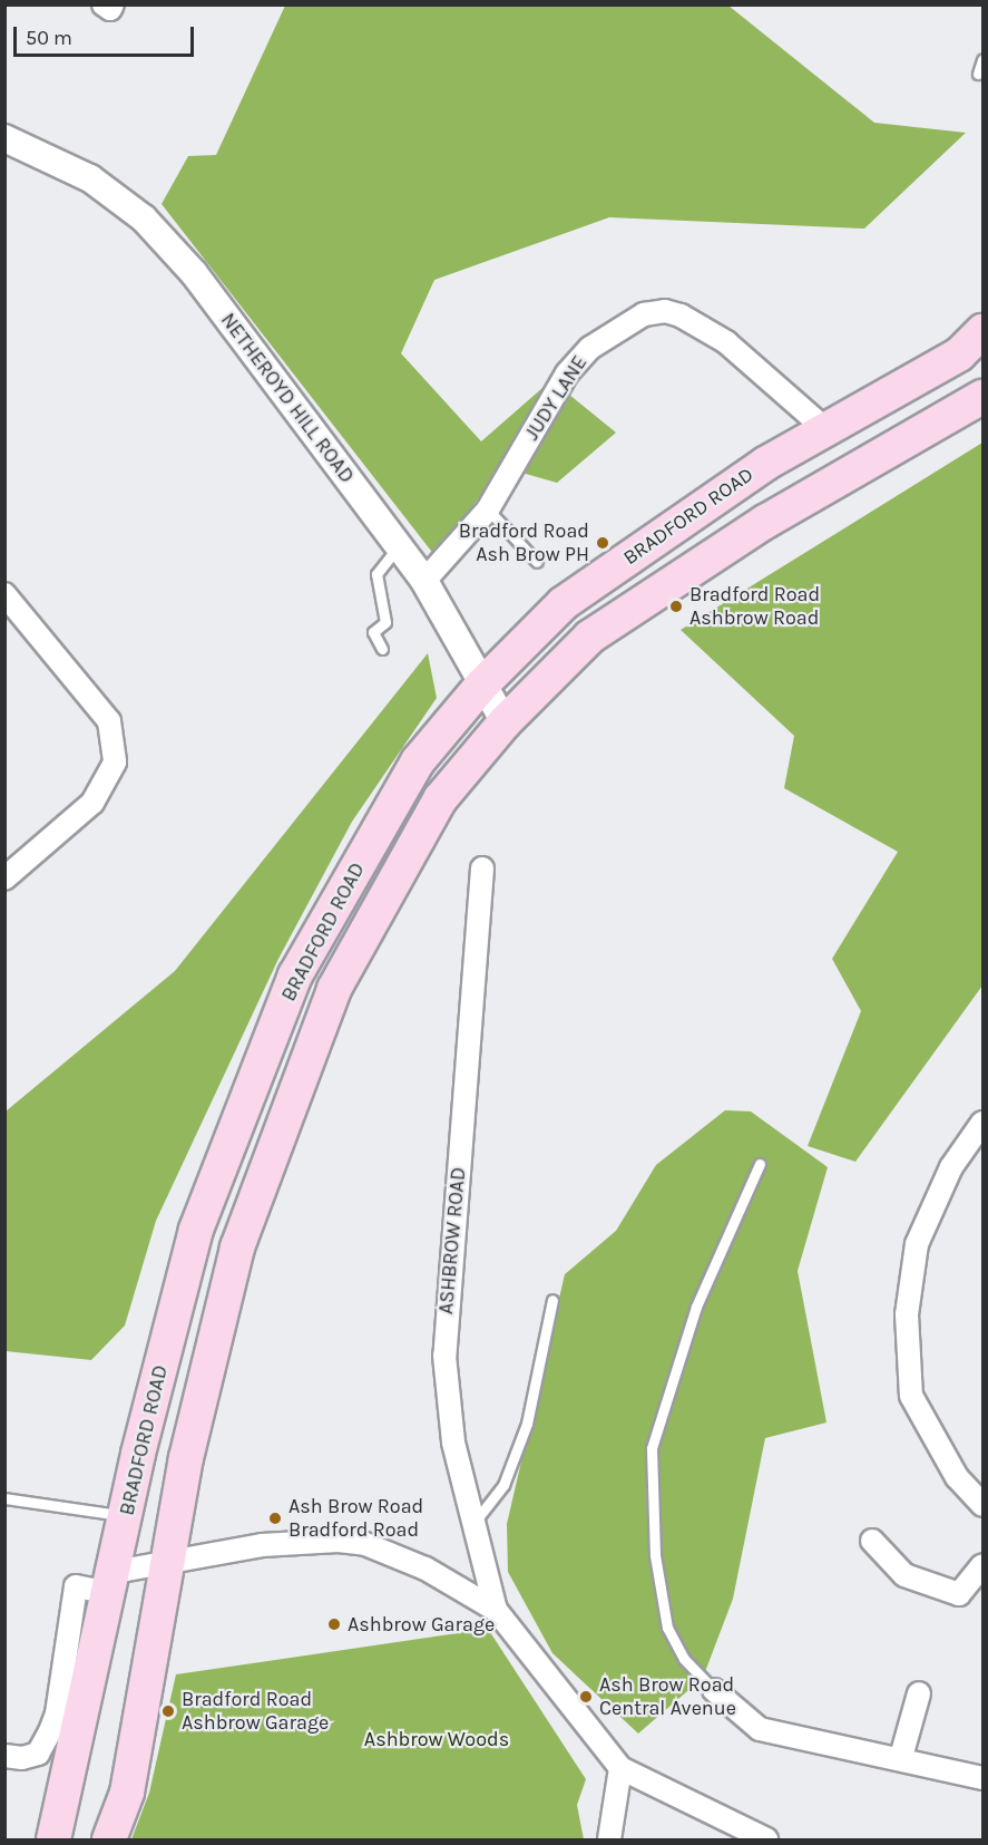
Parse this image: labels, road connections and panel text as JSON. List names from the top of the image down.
{
  "streets": {
    "main road": ["BRADFORD ROAD"],
    "street": ["NETHEROYD HILL ROAD", "JUDY LANE", "ASHBROW ROAD"]
  },
  "crossings": [
    ["NETHEROYD HILL ROAD", "JUDY LANE"],
    ["NETHEROYD HILL ROAD", "BRADFORD ROAD"],
    ["JUDY LANE", "BRADFORD ROAD"],
    ["BRADFORD ROAD", "ASHBROW ROAD"]
  ],
  "parks": ["Ashbrow Woods"],
  "places": [
    "Bradford Road Ash Brow PH",
    "Bradford Road Ashbrow Road",
    "Ash Brow Road Bradford Road",
    "Ashbrow Garage",
    "Ash Brow Road Central Avenue",
    "Bradford Road Ashbrow Garage"
  ],
  "scale_bar": "50 m"
}
